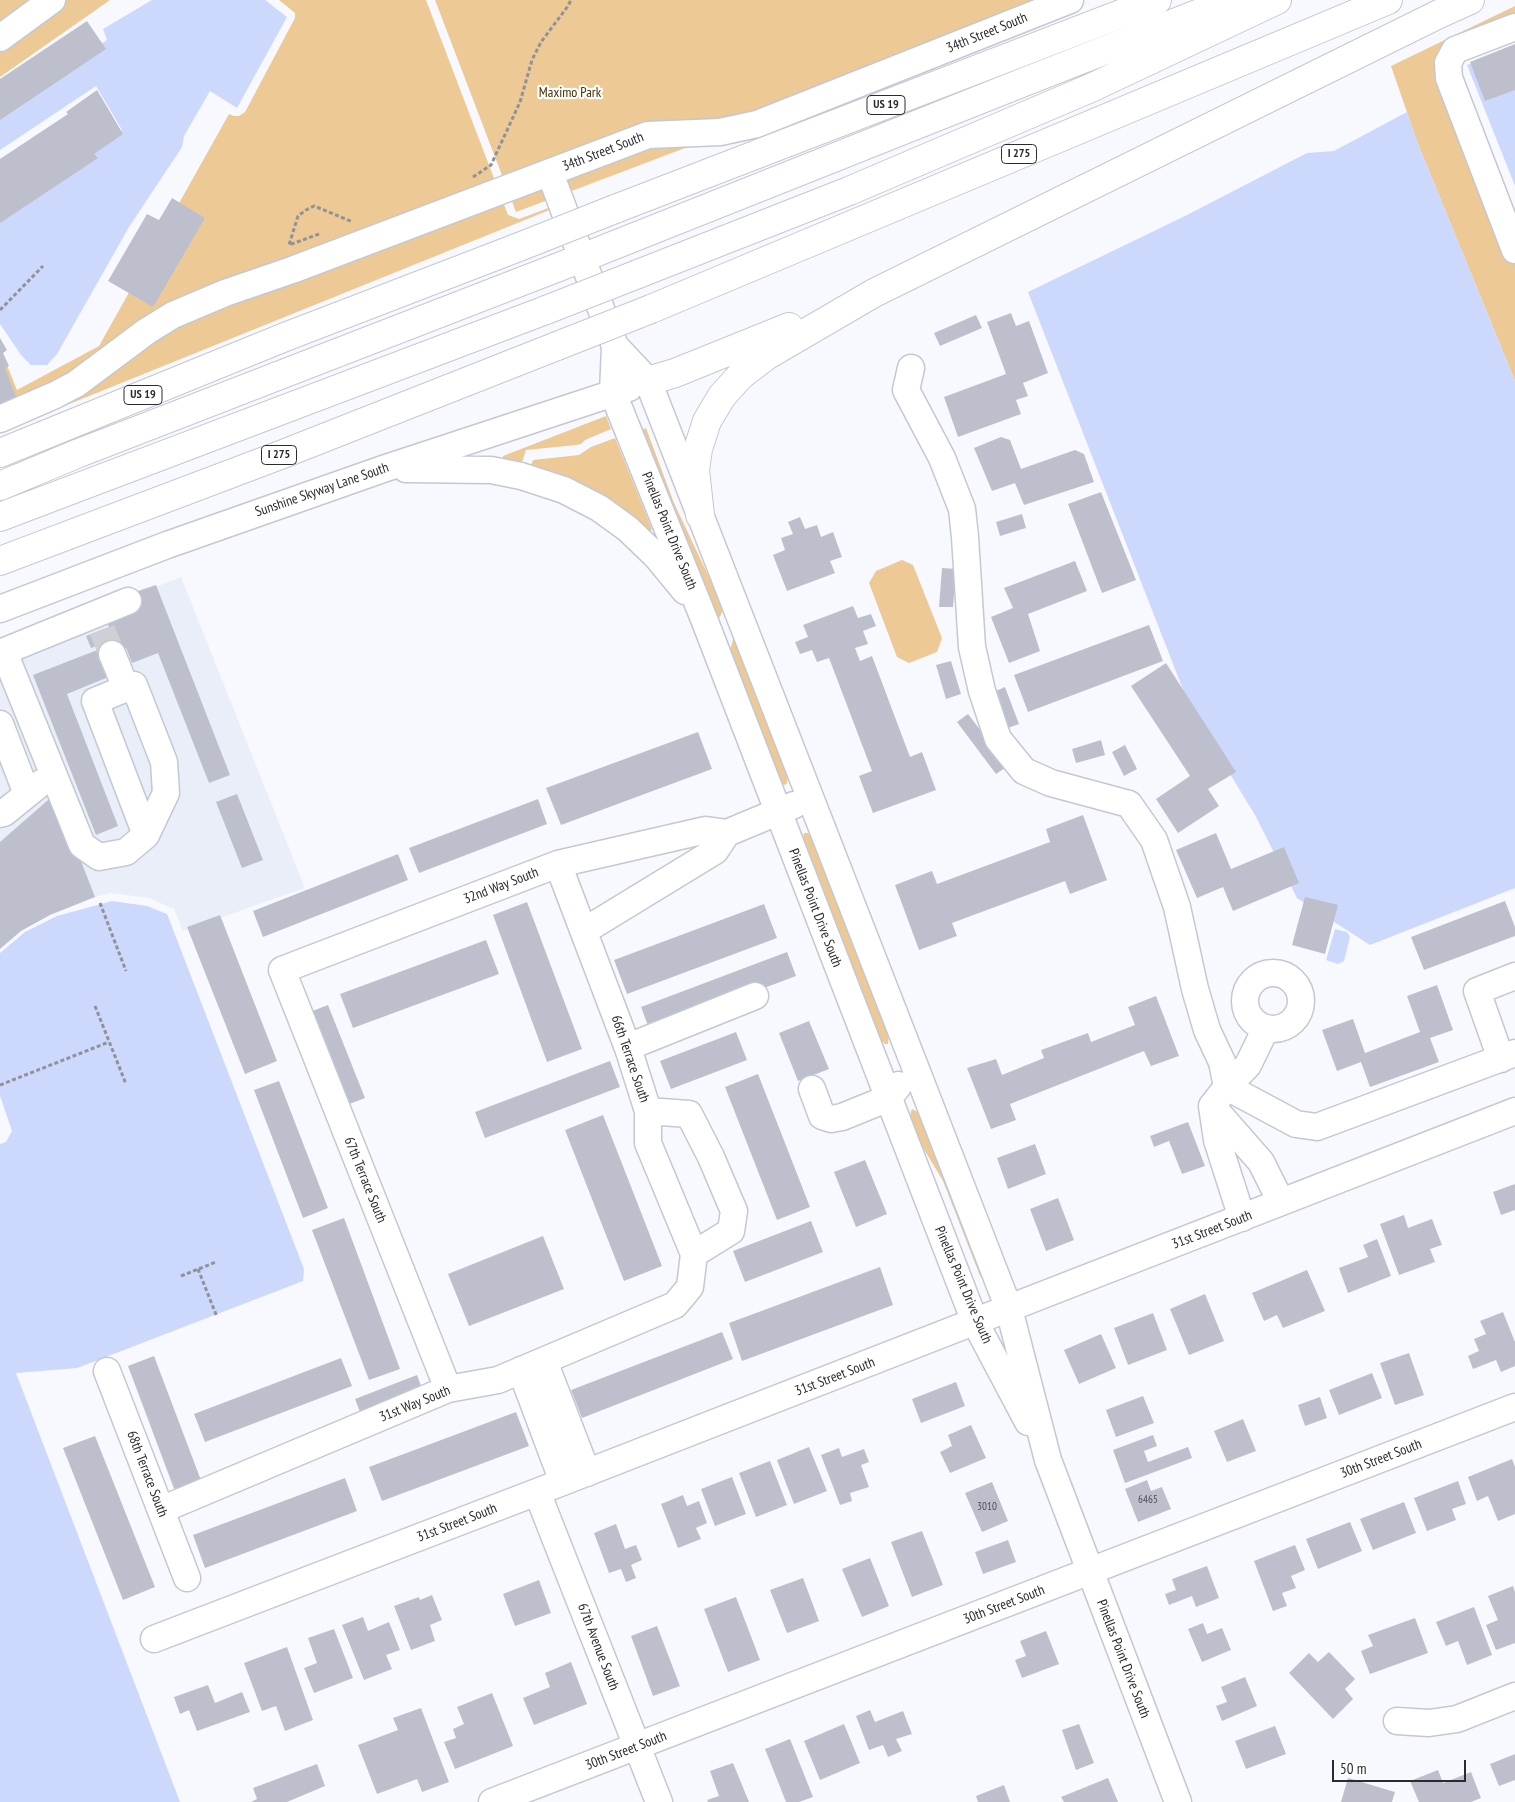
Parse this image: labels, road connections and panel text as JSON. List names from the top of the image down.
{
  "streets": {
    "highway": ["US 19", "I 275"],
    "street": [
      "34th Street South",
      "Sunshine Skyway Lane South",
      "Pinellas Point Drive South",
      "32nd Way South",
      "66th Terrace South",
      "67th Terrace South",
      "31st Street South",
      "31st Way South",
      "30th Street South",
      "68th Terrace South",
      "67th Avenue South"
    ]
  },
  "crossings": [
    ["34th Street South", "Pinellas Point Drive South"],
    ["Sunshine Skyway Lane South", "Pinellas Point Drive South"],
    ["Pinellas Point Drive South", "32nd Way South"],
    ["Pinellas Point Drive South", "31st Street South"],
    ["Pinellas Point Drive South", "30th Street South"],
    ["32nd Way South", "66th Terrace South"],
    ["32nd Way South", "67th Terrace South"],
    ["66th Terrace South", "31st Way South"],
    ["67th Terrace South", "31st Way South"],
    ["31st Street South", "67th Avenue South"],
    ["31st Way South", "68th Terrace South"],
    ["30th Street South", "67th Avenue South"]
  ],
  "parks": ["Maximo Park"],
  "house_numbers": ["6465", "3010"],
  "scale_bar": "50 m"
}
